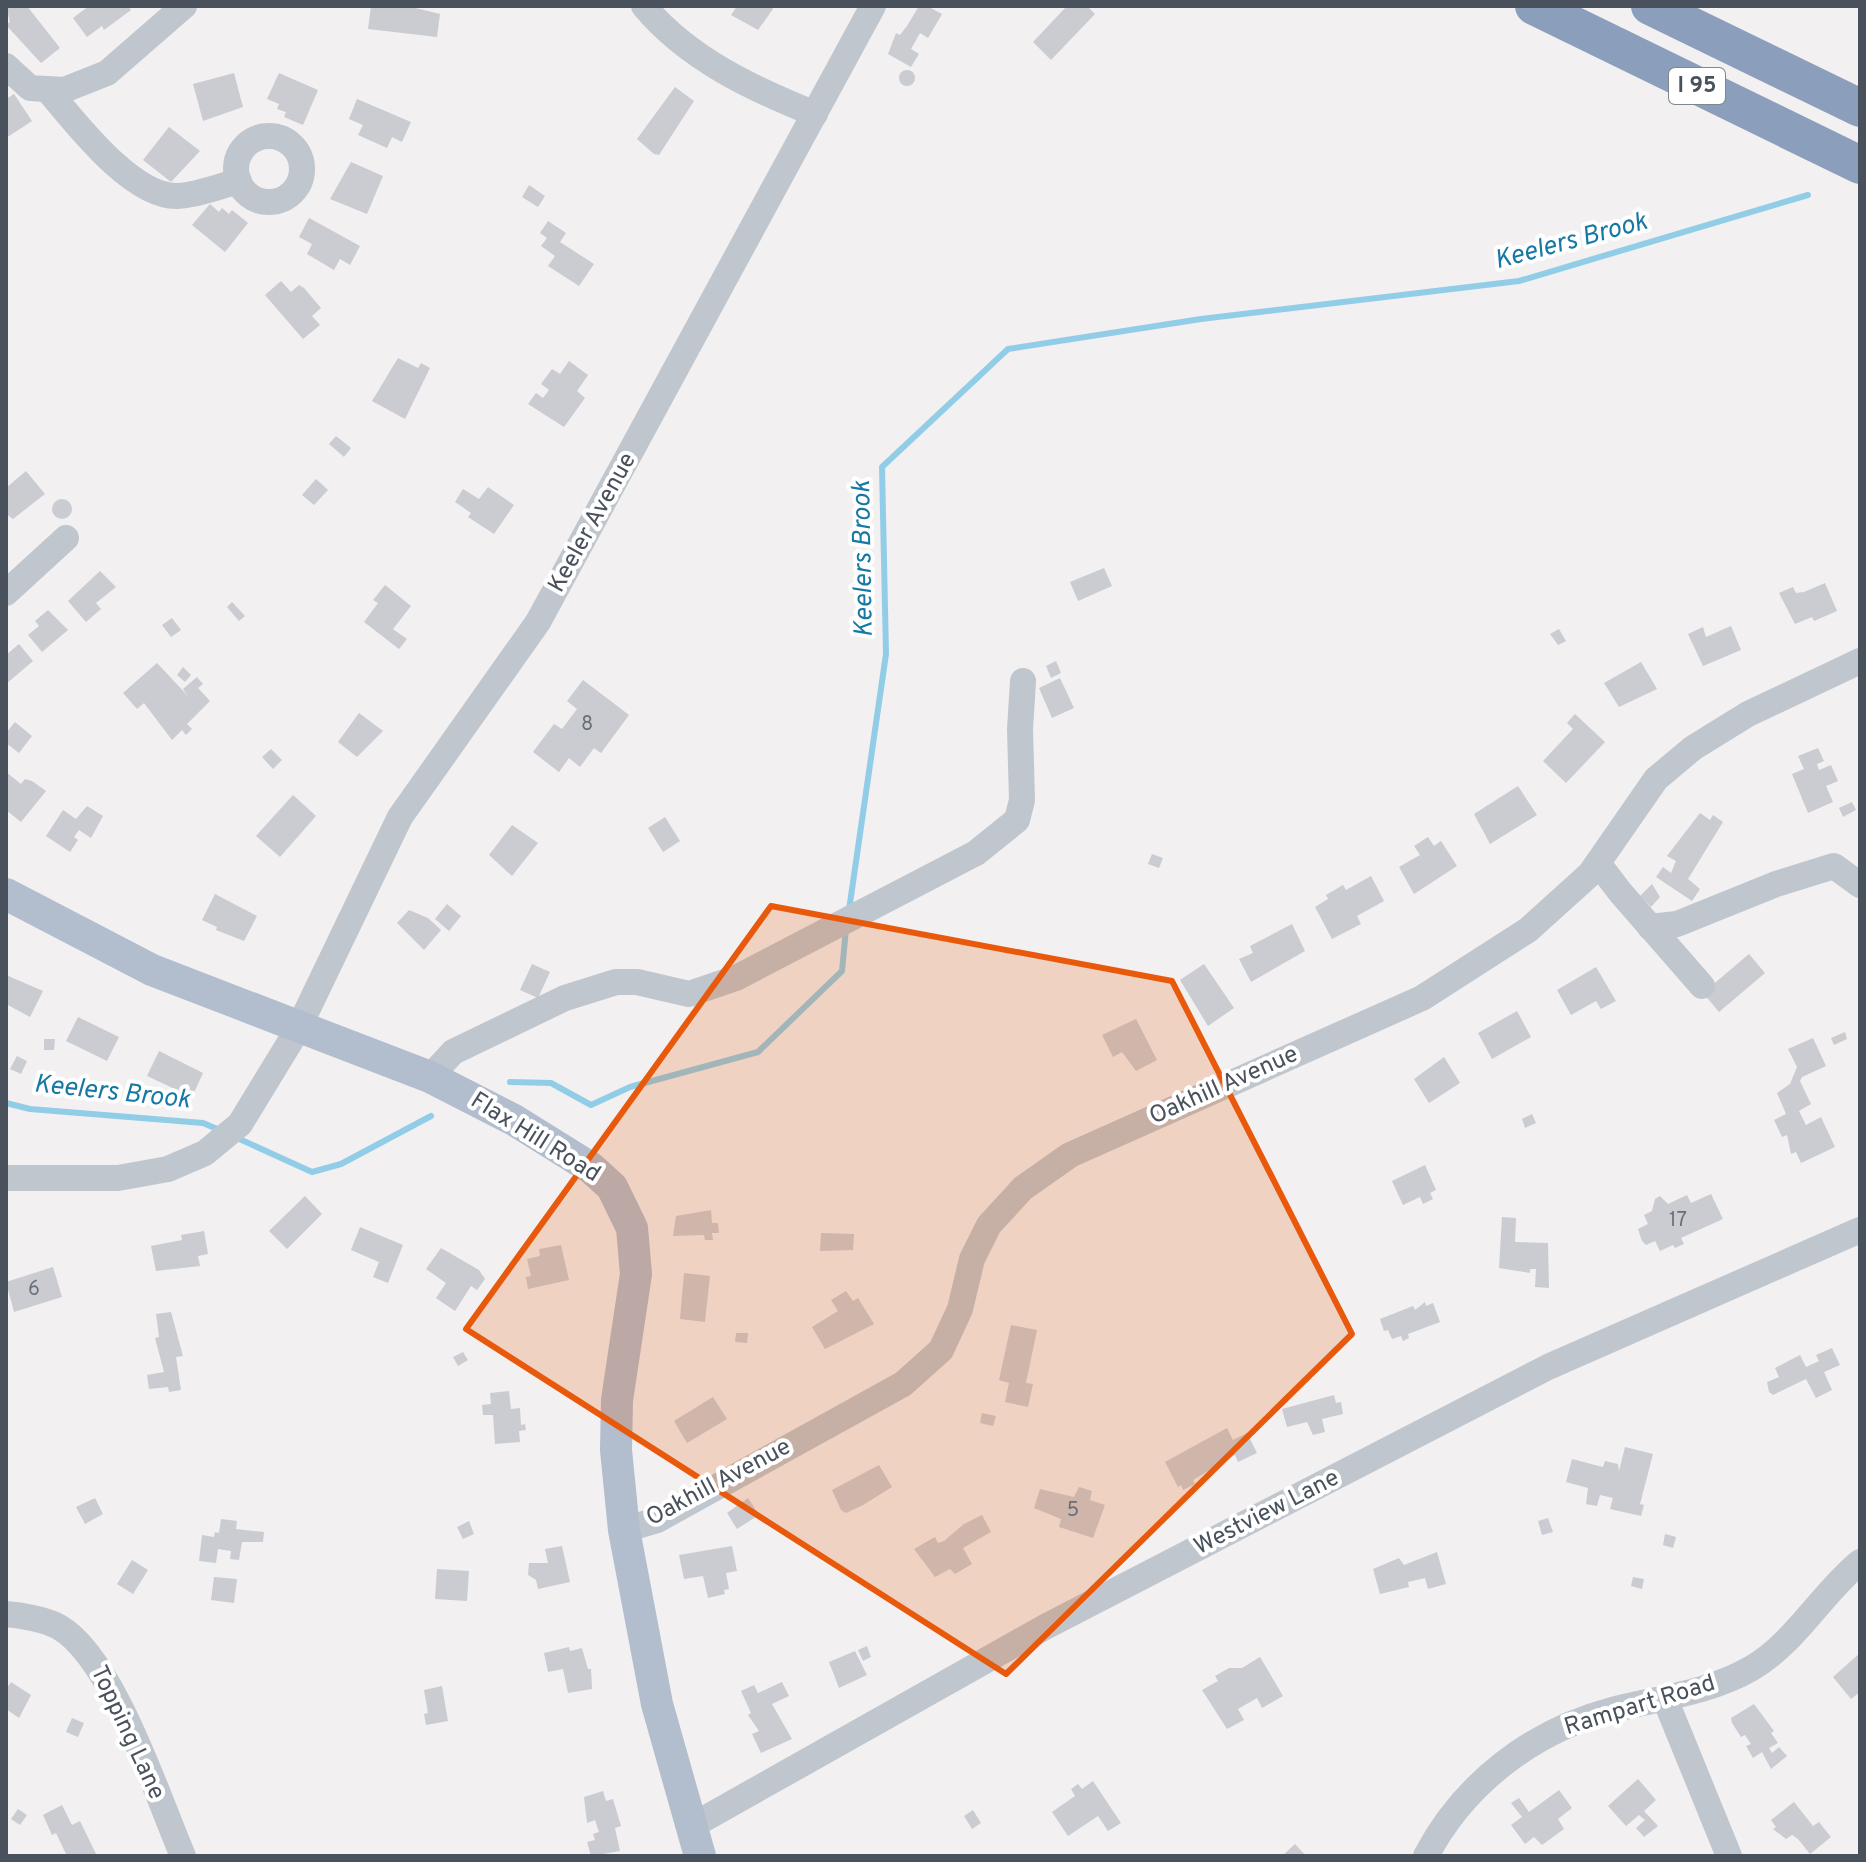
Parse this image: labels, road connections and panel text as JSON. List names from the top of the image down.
{
  "streets": {
    "highway": ["I 95"],
    "main road": ["Flax Hill Road"],
    "street": [
      "Keeler Avenue",
      "Oakhill Avenue",
      "Westview Lane",
      "Rampart Road",
      "Topping Lane"
    ]
  },
  "crossings": [
    ["Keeler Avenue", "Flax Hill Road"],
    ["Oakhill Avenue", "Flax Hill Road"],
    ["Flax Hill Road", "Westview Lane"]
  ],
  "water": ["Keelers Brook"],
  "house_numbers": [
    "8",
    "17",
    "6",
    "5"
  ]
}
